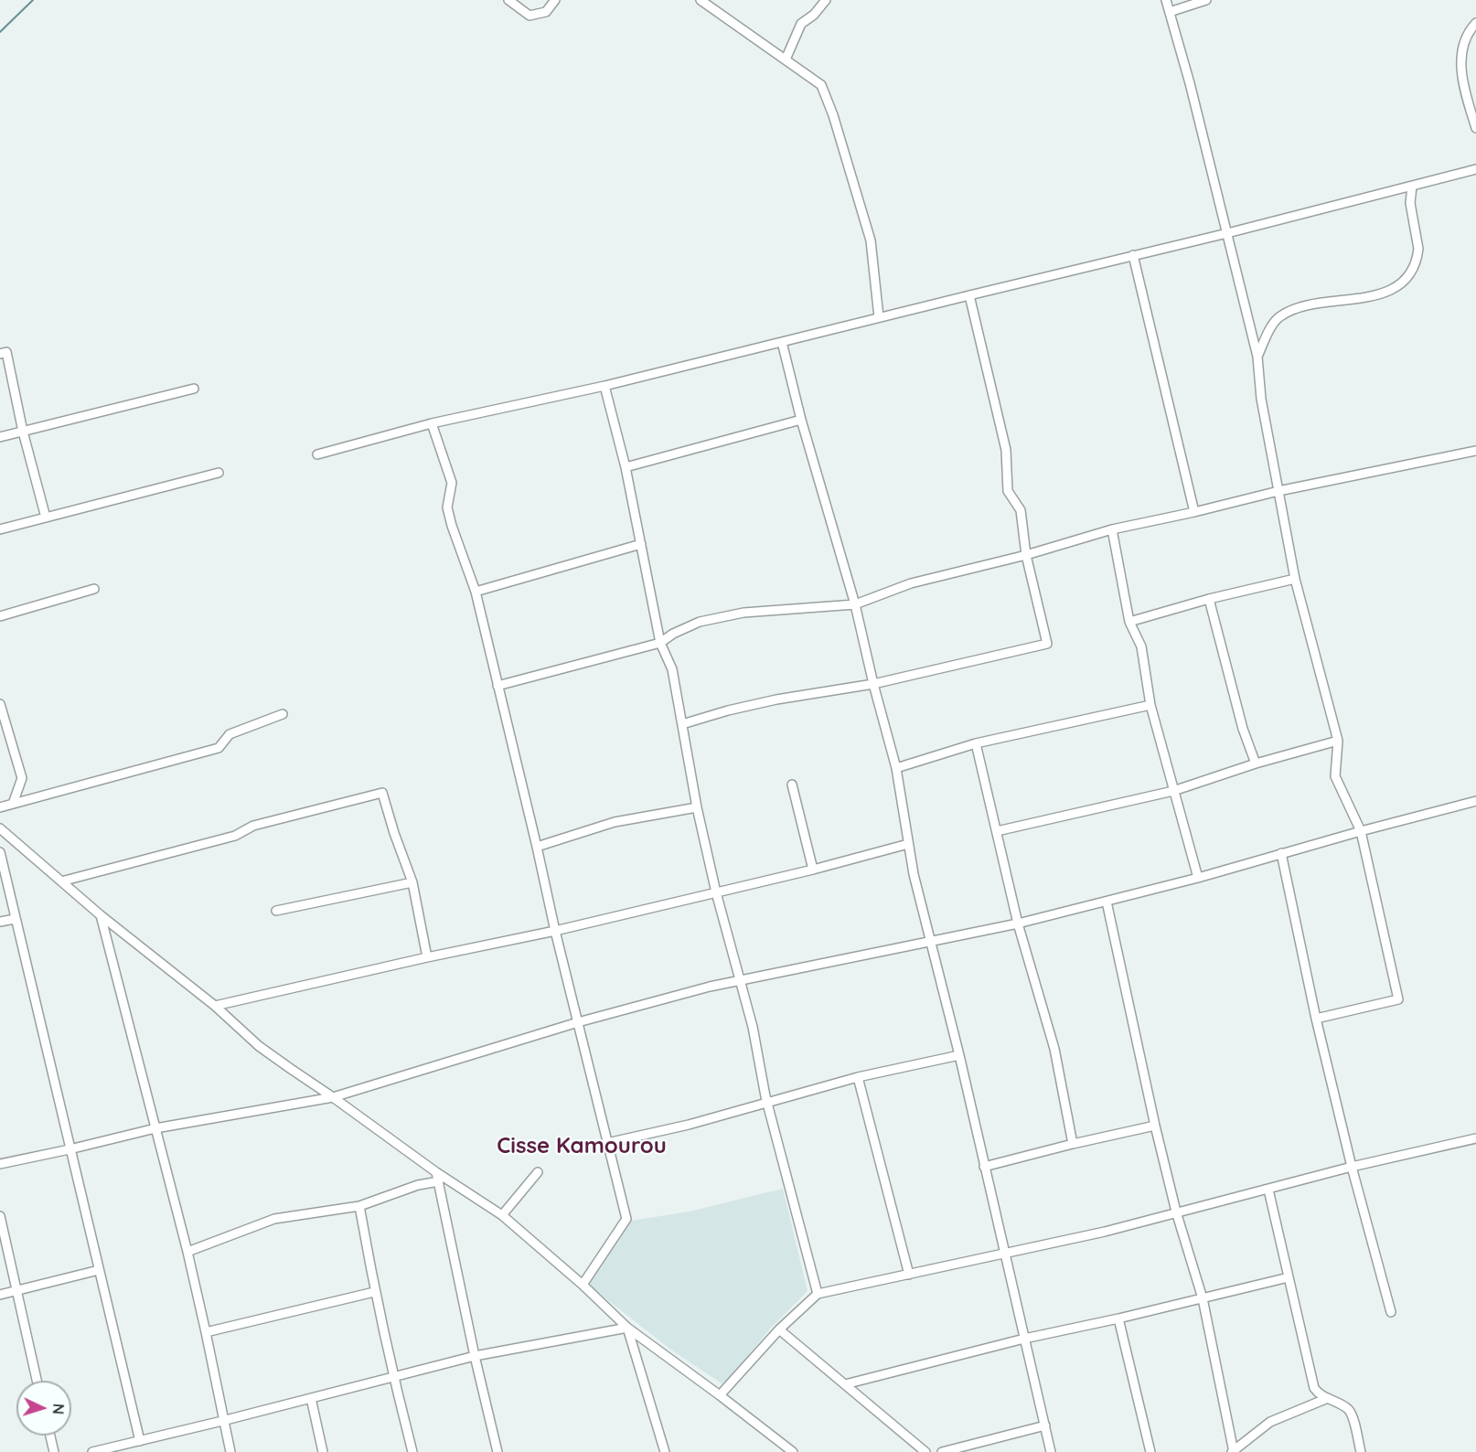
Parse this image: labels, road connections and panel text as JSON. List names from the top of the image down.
{
  "districts": ["Cisse Kamourou"],
  "north": "right"
}
